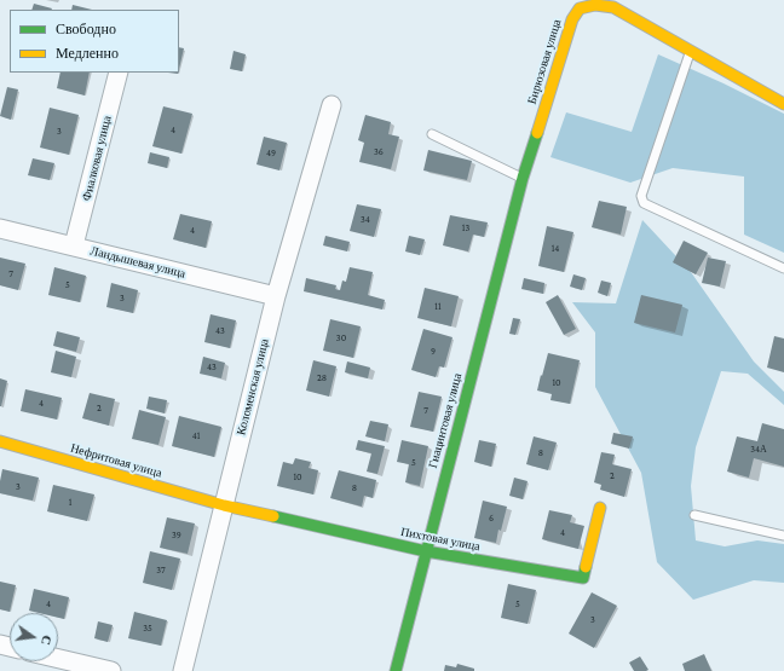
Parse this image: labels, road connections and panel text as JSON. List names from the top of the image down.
{
  "streets": {
    "street": [
      "Бирюзовая улица",
      "Фиалковая улица",
      "Ландышевая улица",
      "Коломенская улица",
      "Гиацинтовая улица",
      "Нефритовая улица",
      "Пихтовая улица"
    ]
  },
  "crossings": [
    ["Бирюзовая улица", "Гиацинтовая улица"],
    ["Фиалковая улица", "Ландышевая улица"],
    ["Ландышевая улица", "Коломенская улица"],
    ["Коломенская улица", "Нефритовая улица"],
    ["Коломенская улица", "Пихтовая улица"],
    ["Гиацинтовая улица", "Пихтовая улица"],
    ["Нефритовая улица", "Пихтовая улица"]
  ],
  "house_numbers": [
    "4",
    "3",
    "36",
    "49",
    "34",
    "13",
    "4",
    "14",
    "7",
    "5",
    "3",
    "11",
    "43",
    "30",
    "9",
    "43",
    "28",
    "10",
    "4",
    "2",
    "7",
    "41",
    "34А",
    "8",
    "5",
    "2",
    "10",
    "3",
    "8",
    "1",
    "6",
    "4",
    "39",
    "37",
    "4",
    "5",
    "3",
    "35"
  ],
  "legend": ["Свободно", "Медленно"],
  "north": "right"
}
